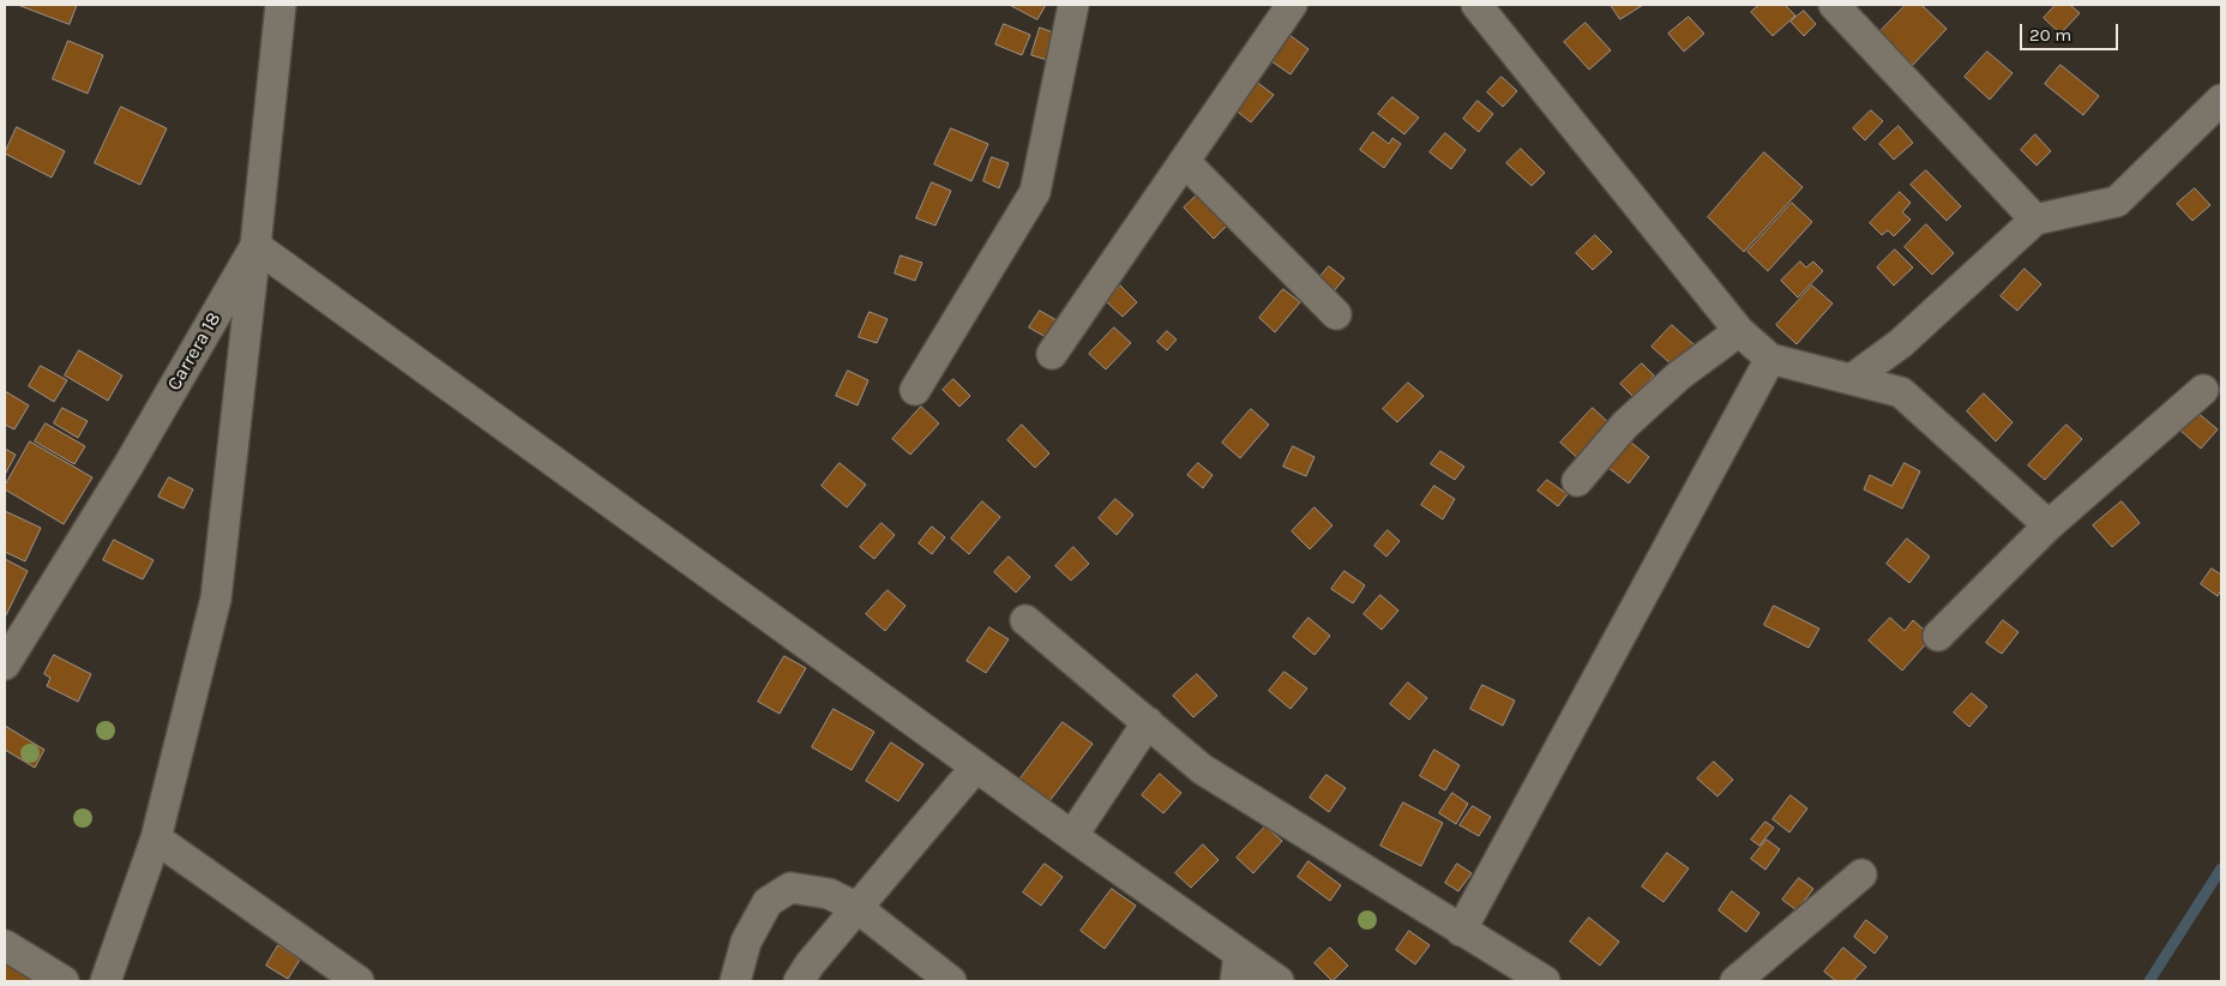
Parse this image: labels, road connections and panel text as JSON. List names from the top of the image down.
{
  "streets": {
    "street": ["Carrera 18"]
  },
  "scale_bar": "20 m"
}
